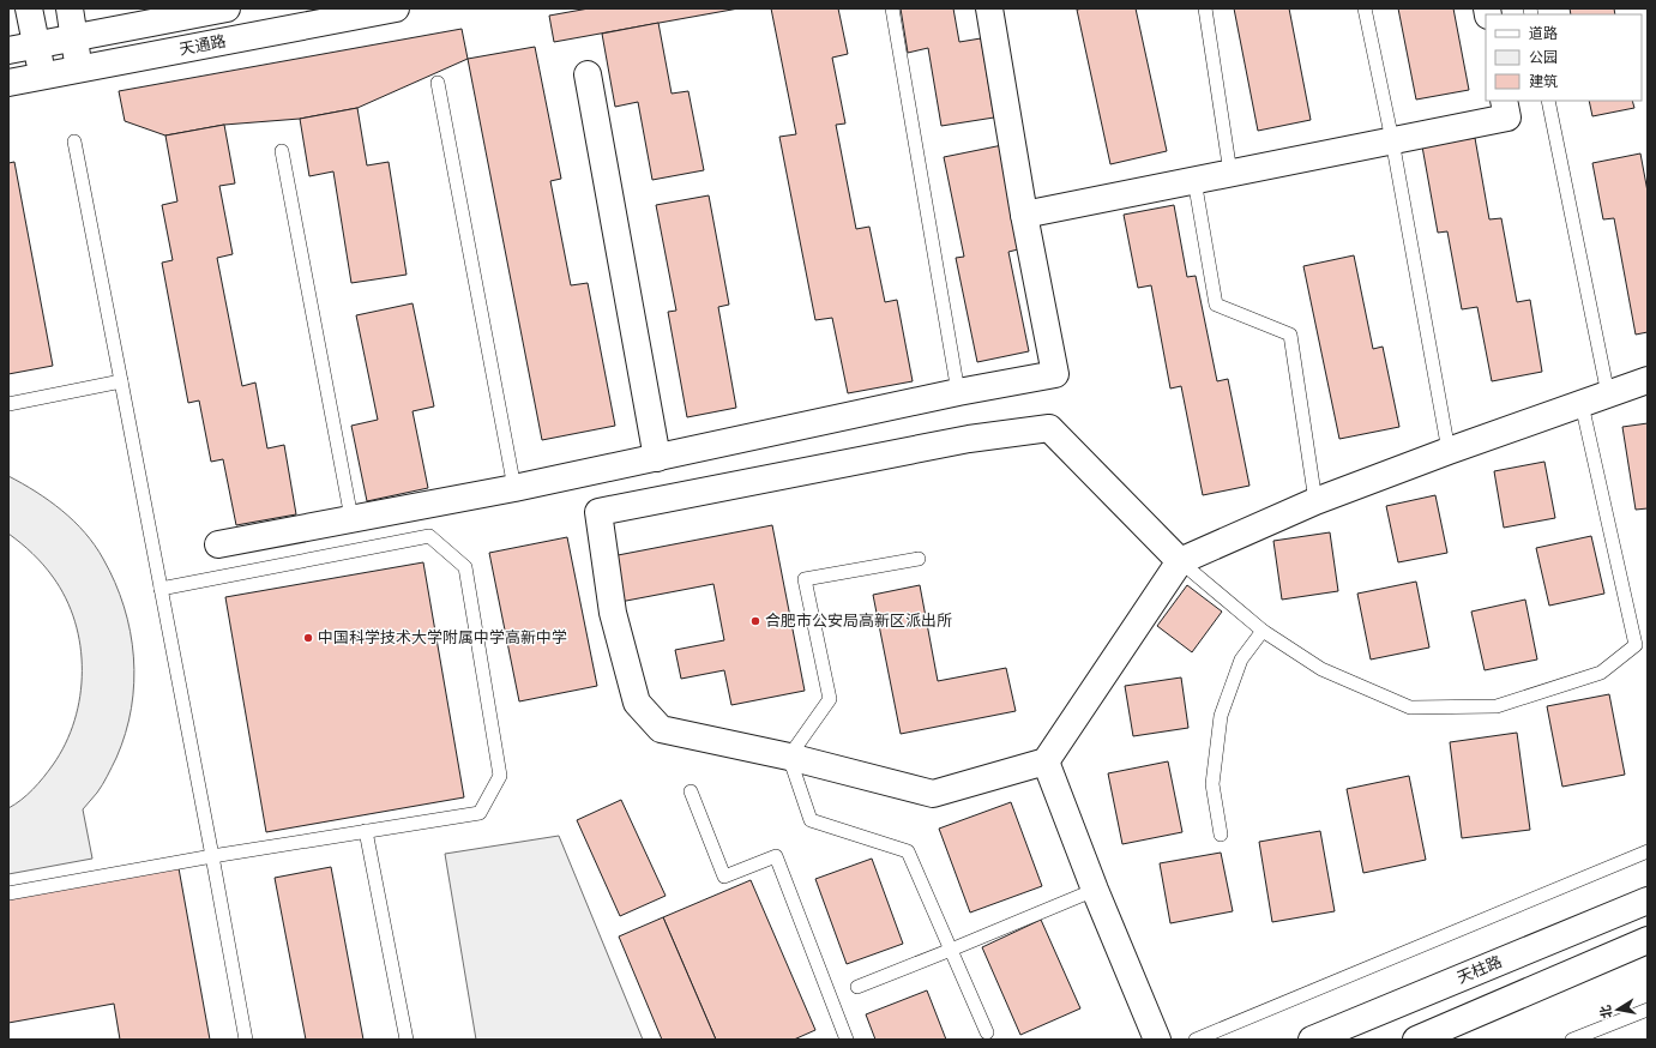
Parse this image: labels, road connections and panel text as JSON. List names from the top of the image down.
{
  "streets": {
    "street": ["天通路", "天柱路"]
  },
  "places": ["合肥市公安局高新区派出所", "中国科学技术大学附属中学高新中学"],
  "legend": ["道路", "公园", "建筑"],
  "north": "left"
}
